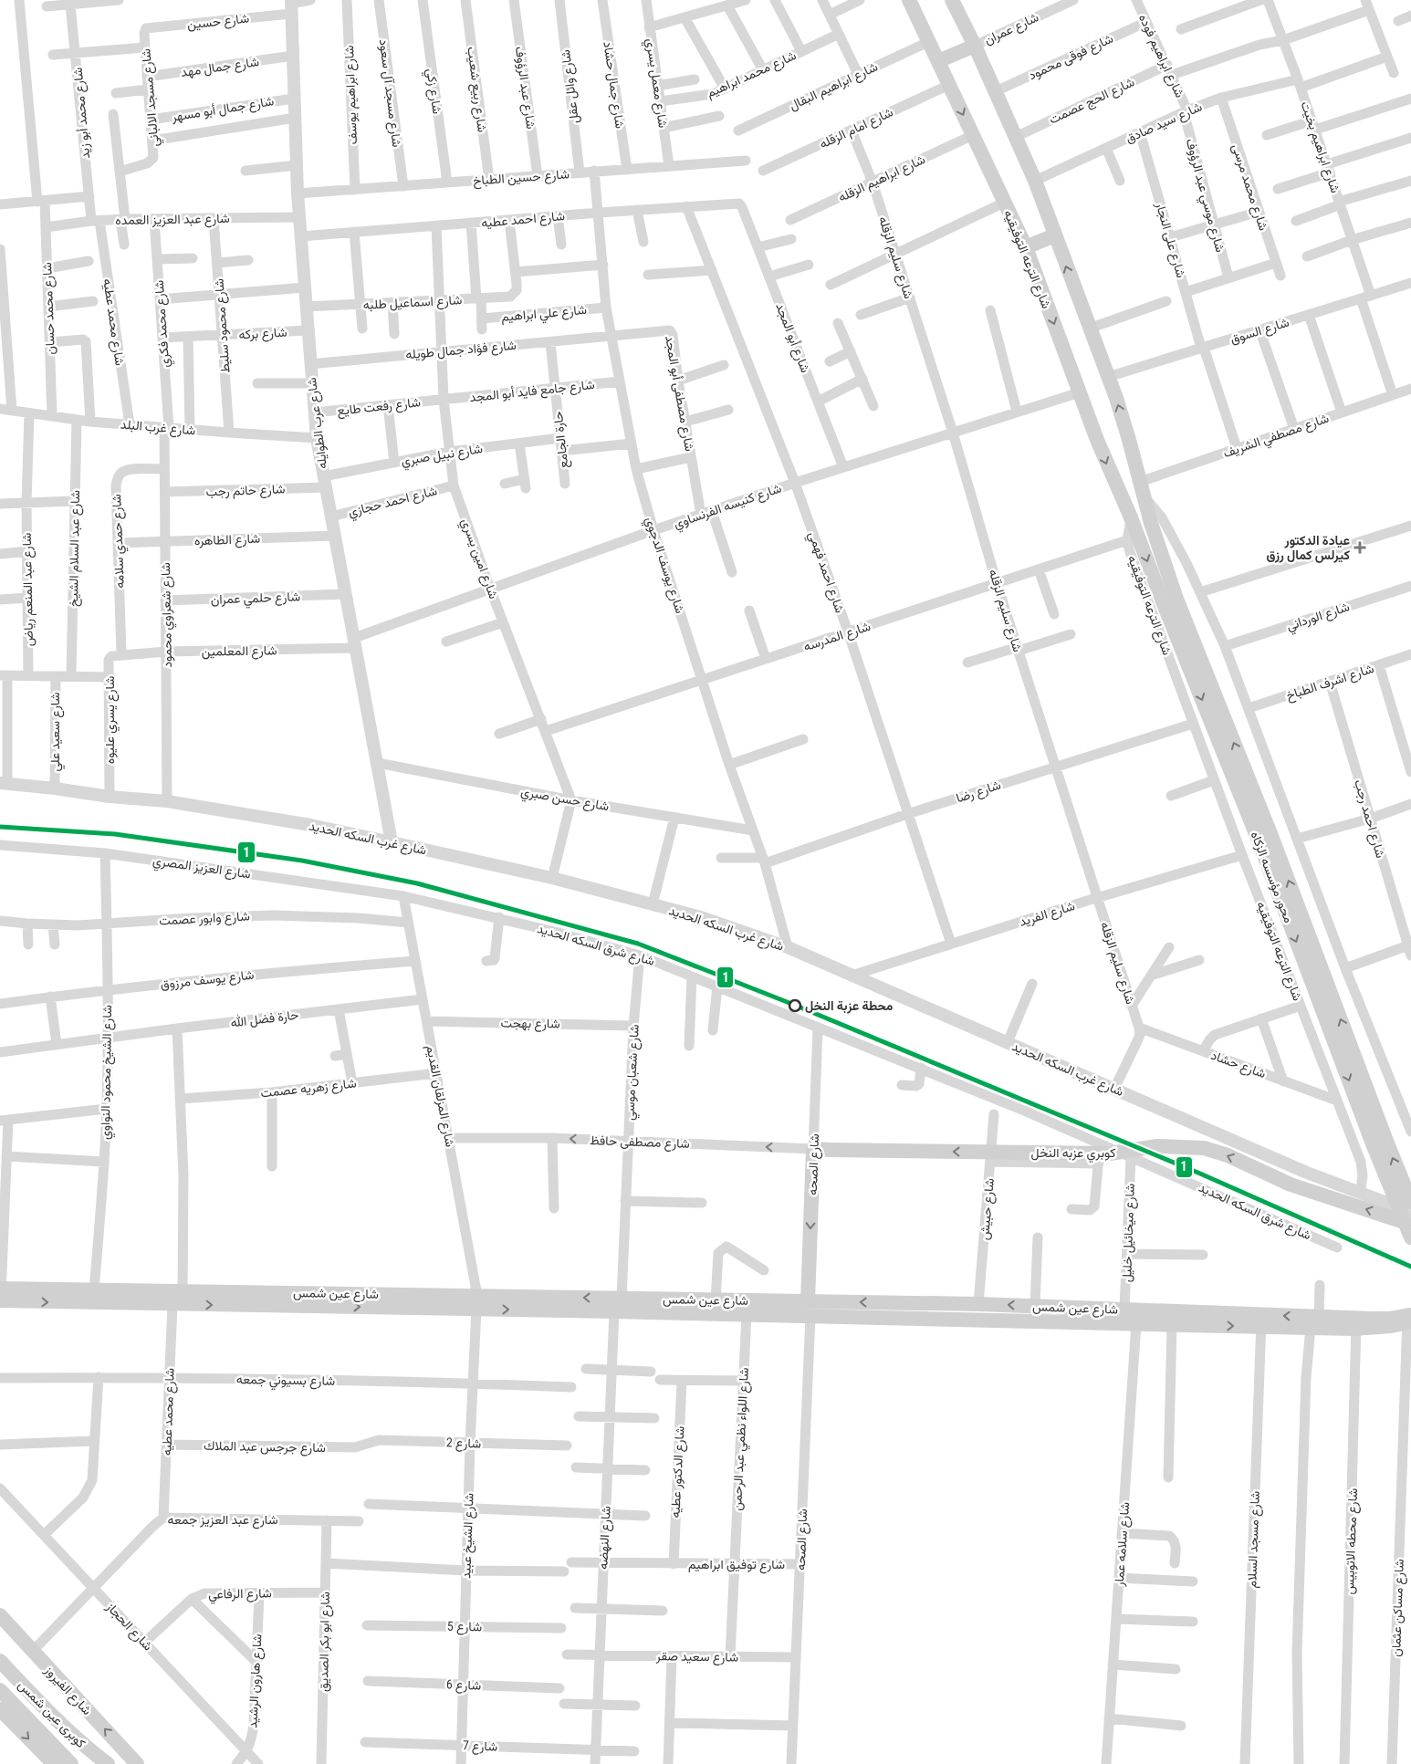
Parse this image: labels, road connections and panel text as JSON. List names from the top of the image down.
{
  "streets": {
    "main road": [
      "شارع الترعه التوفيقيه",
      "محور مؤسسه الزكاه",
      "شارع مصطفى حافظ",
      "كوبري عزبه النخل",
      "شارع الصحه",
      "شارع عين شمس",
      "شارع الفيروز",
      "كوبرى عين شمس"
    ],
    "street": [
      "شارع حسين",
      "شارع عمران",
      "شارع ابراهيم فوده",
      "شارع فوقى محمود",
      "شارع جمال مهد",
      "شارع محمد ابراهيم",
      "شارع معمل يسري",
      "شارع جمال حشاد",
      "شارع ابراهيم البقال",
      "شارع وائل عقل",
      "شارع عبد الرؤوف",
      "شارع ربيع شعيب",
      "شارع زكي",
      "شارع مسجد آل سعود",
      "شارع ابراهيم يوسف",
      "شارع مسجد الالباني",
      "شارع الحج عصمت",
      "شارع جمال أبو مسهر",
      "شارع محمد أبو زيد",
      "شارع سيد صادق",
      "شارع امام الزقله",
      "شارع ابراهيم بخيت",
      "شارع حسين الطباخ",
      "شارع ابراهيم الزقله",
      "شارع محمد مرسى",
      "شارع موسي عبد الرؤوف",
      "شارع عبد العزيز العمده",
      "شارع احمد عطيه",
      "شارع على النجار",
      "شارع سليم الزقله",
      "شارع اسماعيل طلبه",
      "شارع محمد حسان",
      "شارع علي ابراهيم",
      "شارع محمد عطيه",
      "شارع محمد فكري",
      "شارع محمود سليط",
      "شارع السوق",
      "شارع بركه",
      "شارع أبو المجد",
      "شارع فؤاد جمال طويله",
      "شارع جامع فايد أبو المجد",
      "شارع مصطفى أبو المجد",
      "شارع رفعت طايع",
      "شارع عرب الطوايله",
      "شارع غرب البلد",
      "شارع مصطفي الشريف",
      "حارة الجامع",
      "شارع نبيل صبري",
      "شارع حاتم رجب",
      "شارع احمد حجازي",
      "شارع كنيسه الفرنساوي",
      "شارع الطاهره",
      "شارع حمدي سلامه",
      "شارع عبد السلام الشيخ",
      "شارع امين يسري",
      "شارع يوسف الدجوي",
      "شارع احمد فهمي",
      "شارع عبد المنعم رياض",
      "شارع حلمي عمران",
      "شارع شعراوي محمود",
      "شارع الورداني",
      "شارع المدرسه",
      "شارع المعلمين",
      "شارع اشرف الطباخ",
      "شارع يسري عليوه",
      "شارع سعيد علي",
      "شارع رضا",
      "شارع حسن صبري",
      "شارع احمد رجب",
      "شارع غرب السكه الحديد",
      "شارع العزيز المصري",
      "شارع الفريد",
      "شارع وابور عصمت",
      "شارع شرق السكه الحديد",
      "شارع يوسف مرزوق",
      "حارة فضل الله",
      "شارع بهجت",
      "شارع حشاد",
      "شارع الشيخ محمود النواوي",
      "شارع شعبان موسي",
      "شارع زهريه عصمت",
      "شارع المزلقان القديم",
      "شارع حبيش",
      "شارع ميخائيل خليل",
      "شارع بسيوني جمعه",
      "شارع اللواء نظمي عبد الرحمن",
      "شارع 2",
      "شارع جرجس عبد الملاك",
      "شارع الدكتور عطيه",
      "شارع عبد العزيز جمعه",
      "شارع الشيخ عبيد",
      "شارع النهضه",
      "شارع مسجد السلام",
      "شارع محطه الاتوبيس",
      "شارع سلامه عمار",
      "شارع توفيق ابراهيم",
      "شارع الرفاعي",
      "شارع مساكن عثمان",
      "شارع الحجاز",
      "شارع 5",
      "شارع ابو بكر الصديق",
      "شارع سعيد صقر",
      "شارع هارون الرشيد",
      "شارع 6",
      "شارع 7"
    ]
  },
  "crossings": [
    ["شارع حسين", "شارع مسجد الالباني"],
    ["شارع حسين", "شارع عرب الطوايله"],
    ["شارع ابراهيم فوده", "شارع فوقى محمود"],
    ["شارع ابراهيم فوده", "شارع الحج عصمت"],
    ["شارع ابراهيم فوده", "شارع سيد صادق"],
    ["شارع ابراهيم فوده", "شارع موسي عبد الرؤوف"],
    ["شارع جمال مهد", "شارع مسجد الالباني"],
    ["شارع جمال مهد", "شارع عرب الطوايله"],
    ["شارع محمد ابراهيم", "شارع معمل يسري"],
    ["شارع معمل يسري", "شارع حسين الطباخ"],
    ["شارع جمال حشاد", "شارع حسين الطباخ"],
    ["شارع ابراهيم البقال", "شارع الترعه التوفيقيه"],
    ["شارع وائل عقل", "شارع حسين الطباخ"],
    ["شارع عبد الرؤوف", "شارع حسين الطباخ"],
    ["شارع ربيع شعيب", "شارع حسين الطباخ"],
    ["شارع زكي", "شارع حسين الطباخ"],
    ["شارع مسجد آل سعود", "شارع حسين الطباخ"],
    ["شارع ابراهيم يوسف", "شارع حسين الطباخ"],
    ["شارع مسجد الالباني", "شارع جمال أبو مسهر"],
    ["شارع الحج عصمت", "شارع ابراهيم بخيت"],
    ["شارع جمال أبو مسهر", "شارع عرب الطوايله"],
    ["شارع محمد أبو زيد", "شارع عبد العزيز العمده"],
    ["شارع محمد أبو زيد", "شارع محمد عطيه"],
    ["شارع سيد صادق", "شارع ابراهيم بخيت"],
    ["شارع سيد صادق", "شارع محمد مرسى"],
    ["شارع سيد صادق", "شارع موسي عبد الرؤوف"],
    ["شارع سيد صادق", "شارع على النجار"],
    ["شارع امام الزقله", "شارع سليم الزقله"],
    ["شارع امام الزقله", "شارع الترعه التوفيقيه"],
    ["شارع ابراهيم بخيت", "شارع السوق"],
    ["شارع ابراهيم بخيت", "شارع مصطفي الشريف"],
    ["شارع حسين الطباخ", "شارع عرب الطوايله"],
    ["شارع حسين الطباخ", "شارع يوسف الدجوي"],
    ["شارع ابراهيم الزقله", "شارع سليم الزقله"],
    ["شارع ابراهيم الزقله", "شارع الترعه التوفيقيه"],
    ["شارع عبد العزيز العمده", "شارع محمد حسان"],
    ["شارع عبد العزيز العمده", "شارع محمد عطيه"],
    ["شارع عبد العزيز العمده", "شارع محمد فكري"],
    ["شارع عبد العزيز العمده", "شارع محمود سليط"],
    ["شارع عبد العزيز العمده", "شارع عرب الطوايله"],
    ["شارع احمد عطيه", "شارع أبو المجد"],
    ["شارع احمد عطيه", "شارع عرب الطوايله"],
    ["شارع احمد عطيه", "شارع امين يسري"],
    ["شارع احمد عطيه", "شارع يوسف الدجوي"],
    ["شارع احمد عطيه", "شارع احمد فهمي"],
    ["شارع على النجار", "شارع السوق"],
    ["شارع على النجار", "شارع مصطفي الشريف"],
    ["شارع سليم الزقله", "شارع كنيسه الفرنساوي"],
    ["شارع سليم الزقله", "شارع المدرسه"],
    ["شارع سليم الزقله", "شارع رضا"],
    ["شارع سليم الزقله", "شارع الفريد"],
    ["شارع سليم الزقله", "شارع حشاد"],
    ["شارع الترعه التوفيقيه", "شارع كنيسه الفرنساوي"],
    ["شارع الترعه التوفيقيه", "شارع المدرسه"],
    ["شارع الترعه التوفيقيه", "شارع رضا"],
    ["شارع الترعه التوفيقيه", "شارع غرب السكه الحديد"],
    ["شارع الترعه التوفيقيه", "محور مؤسسه الزكاه"],
    ["شارع الترعه التوفيقيه", "شارع الفريد"],
    ["شارع الترعه التوفيقيه", "شارع حشاد"],
    ["شارع اسماعيل طلبه", "شارع عرب الطوايله"],
    ["شارع اسماعيل طلبه", "شارع امين يسري"],
    ["شارع محمد حسان", "شارع غرب البلد"],
    ["شارع علي ابراهيم", "شارع يوسف الدجوي"],
    ["شارع محمد عطيه", "شارع غرب البلد"],
    ["شارع محمد عطيه", "حارة فضل الله"],
    ["شارع محمد عطيه", "شارع زهريه عصمت"],
    ["شارع محمد عطيه", "شارع عين شمس"],
    ["شارع محمد عطيه", "شارع بسيوني جمعه"],
    ["شارع محمد عطيه", "شارع جرجس عبد الملاك"],
    ["شارع محمد عطيه", "شارع عبد العزيز جمعه"],
    ["شارع محمد فكري", "شارع بركه"],
    ["شارع محمد فكري", "شارع غرب البلد"],
    ["شارع محمد فكري", "شارع شعراوي محمود"],
    ["شارع محمود سليط", "شارع بركه"],
    ["شارع محمود سليط", "شارع غرب البلد"],
    ["شارع بركه", "شارع عرب الطوايله"],
    ["شارع أبو المجد", "شارع كنيسه الفرنساوي"],
    ["شارع فؤاد جمال طويله", "شارع مصطفى أبو المجد"],
    ["شارع فؤاد جمال طويله", "شارع عرب الطوايله"],
    ["شارع فؤاد جمال طويله", "حارة الجامع"],
    ["شارع فؤاد جمال طويله", "شارع امين يسري"],
    ["شارع فؤاد جمال طويله", "شارع يوسف الدجوي"],
    ["شارع جامع فايد أبو المجد", "شارع رفعت طايع"],
    ["شارع جامع فايد أبو المجد", "حارة الجامع"],
    ["شارع جامع فايد أبو المجد", "شارع امين يسري"],
    ["شارع جامع فايد أبو المجد", "شارع يوسف الدجوي"],
    ["شارع مصطفى أبو المجد", "شارع كنيسه الفرنساوي"],
    ["شارع مصطفى أبو المجد", "شارع يوسف الدجوي"],
    ["شارع رفعت طايع", "شارع عرب الطوايله"],
    ["شارع رفعت طايع", "شارع امين يسري"],
    ["شارع عرب الطوايله", "شارع غرب البلد"],
    ["شارع عرب الطوايله", "شارع نبيل صبري"],
    ["شارع عرب الطوايله", "شارع حاتم رجب"],
    ["شارع عرب الطوايله", "شارع احمد حجازي"],
    ["شارع عرب الطوايله", "شارع كنيسه الفرنساوي"],
    ["شارع عرب الطوايله", "شارع الطاهره"],
    ["شارع عرب الطوايله", "شارع حلمي عمران"],
    ["شارع عرب الطوايله", "شارع المعلمين"],
    ["شارع عرب الطوايله", "شارع حسن صبري"],
    ["شارع عرب الطوايله", "شارع غرب السكه الحديد"],
    ["شارع غرب البلد", "شارع عبد السلام الشيخ"],
    ["شارع غرب البلد", "شارع عبد المنعم رياض"],
    ["شارع غرب البلد", "شارع شعراوي محمود"],
    ["حارة الجامع", "شارع نبيل صبري"],
    ["شارع نبيل صبري", "شارع حاتم رجب"],
    ["شارع نبيل صبري", "شارع امين يسري"],
    ["شارع حاتم رجب", "شارع شعراوي محمود"],
    ["شارع احمد حجازي", "شارع امين يسري"],
    ["شارع كنيسه الفرنساوي", "شارع امين يسري"],
    ["شارع كنيسه الفرنساوي", "شارع يوسف الدجوي"],
    ["شارع كنيسه الفرنساوي", "شارع احمد فهمي"],
    ["شارع كنيسه الفرنساوي", "شارع المعلمين"],
    ["شارع الطاهره", "شارع حمدي سلامه"],
    ["شارع الطاهره", "شارع شعراوي محمود"],
    ["شارع حمدي سلامه", "شارع شعراوي محمود"],
    ["شارع حمدي سلامه", "شارع المعلمين"],
    ["شارع حمدي سلامه", "شارع يسري عليوه"],
    ["شارع امين يسري", "شارع المدرسه"],
    ["شارع امين يسري", "شارع حسن صبري"],
    ["شارع يوسف الدجوي", "شارع المدرسه"],
    ["شارع يوسف الدجوي", "شارع رضا"],
    ["شارع يوسف الدجوي", "شارع حسن صبري"],
    ["شارع يوسف الدجوي", "شارع غرب السكه الحديد"],
    ["شارع احمد فهمي", "شارع المدرسه"],
    ["شارع احمد فهمي", "شارع رضا"],
    ["شارع احمد فهمي", "شارع الفريد"],
    ["شارع حلمي عمران", "شارع شعراوي محمود"],
    ["شارع شعراوي محمود", "شارع المعلمين"],
    ["شارع شعراوي محمود", "شارع غرب السكه الحديد"],
    ["شارع المعلمين", "شارع يسري عليوه"],
    ["شارع اشرف الطباخ", "شارع احمد رجب"],
    ["شارع يسري عليوه", "شارع غرب السكه الحديد"],
    ["شارع سعيد علي", "شارع غرب السكه الحديد"],
    ["شارع غرب السكه الحديد", "شارع الفريد"],
    ["شارع العزيز المصري", "شارع شرق السكه الحديد"],
    ["شارع العزيز المصري", "شارع الشيخ محمود النواوي"],
    ["شارع العزيز المصري", "شارع المزلقان القديم"],
    ["شارع وابور عصمت", "شارع الشيخ محمود النواوي"],
    ["شارع وابور عصمت", "شارع المزلقان القديم"],
    ["شارع شرق السكه الحديد", "شارع شعبان موسي"],
    ["شارع شرق السكه الحديد", "شارع المزلقان القديم"],
    ["شارع شرق السكه الحديد", "شارع الصحه"],
    ["شارع شرق السكه الحديد", "شارع ميخائيل خليل"],
    ["شارع يوسف مرزوق", "شارع الشيخ محمود النواوي"],
    ["شارع يوسف مرزوق", "شارع المزلقان القديم"],
    ["حارة فضل الله", "شارع الشيخ محمود النواوي"],
    ["حارة فضل الله", "شارع المزلقان القديم"],
    ["شارع بهجت", "شارع شعبان موسي"],
    ["شارع بهجت", "شارع المزلقان القديم"],
    ["شارع الشيخ محمود النواوي", "شارع عين شمس"],
    ["شارع شعبان موسي", "شارع مصطفى حافظ"],
    ["شارع شعبان موسي", "شارع عين شمس"],
    ["شارع شعبان موسي", "شارع النهضه"],
    ["شارع زهريه عصمت", "شارع المزلقان القديم"],
    ["شارع المزلقان القديم", "شارع مصطفى حافظ"],
    ["شارع المزلقان القديم", "شارع عين شمس"],
    ["شارع المزلقان القديم", "شارع الشيخ عبيد"],
    ["شارع مصطفى حافظ", "كوبري عزبه النخل"],
    ["شارع مصطفى حافظ", "شارع الصحه"],
    ["شارع الصحه", "شارع عين شمس"],
    ["شارع الصحه", "شارع توفيق ابراهيم"],
    ["شارع الصحه", "شارع سعيد صقر"],
    ["شارع حبيش", "شارع عين شمس"],
    ["شارع ميخائيل خليل", "شارع عين شمس"],
    ["شارع عين شمس", "شارع اللواء نظمي عبد الرحمن"],
    ["شارع عين شمس", "شارع الشيخ عبيد"],
    ["شارع عين شمس", "شارع النهضه"],
    ["شارع عين شمس", "شارع مسجد السلام"],
    ["شارع عين شمس", "شارع محطه الاتوبيس"],
    ["شارع عين شمس", "شارع سلامه عمار"],
    ["شارع عين شمس", "شارع مساكن عثمان"],
    ["شارع بسيوني جمعه", "شارع الشيخ عبيد"],
    ["شارع اللواء نظمي عبد الرحمن", "شارع توفيق ابراهيم"],
    ["شارع اللواء نظمي عبد الرحمن", "شارع سعيد صقر"],
    ["شارع 2", "شارع جرجس عبد الملاك"],
    ["شارع 2", "شارع الشيخ عبيد"],
    ["شارع الدكتور عطيه", "شارع توفيق ابراهيم"],
    ["شارع عبد العزيز جمعه", "شارع الحجاز"],
    ["شارع عبد العزيز جمعه", "شارع ابو بكر الصديق"],
    ["شارع عبد العزيز جمعه", "شارع الفيروز"],
    ["شارع الشيخ عبيد", "شارع 5"],
    ["شارع الشيخ عبيد", "شارع 6"],
    ["شارع الشيخ عبيد", "شارع 7"],
    ["شارع النهضه", "شارع توفيق ابراهيم"],
    ["شارع النهضه", "شارع سعيد صقر"],
    ["شارع النهضه", "شارع 7"],
    ["شارع الرفاعي", "شارع الحجاز"],
    ["شارع الرفاعي", "شارع ابو بكر الصديق"],
    ["شارع الرفاعي", "شارع هارون الرشيد"],
    ["شارع الحجاز", "شارع هارون الرشيد"]
  ],
  "one_way": ["شارع مصطفى حافظ", "كوبري عزبه النخل"],
  "places": {
    "health": ["عيادة الدكتور كيرلس كمال رزق"],
    "other": ["محطة عزبة النخل"]
  },
  "lines": ["transit line 1"]
}
